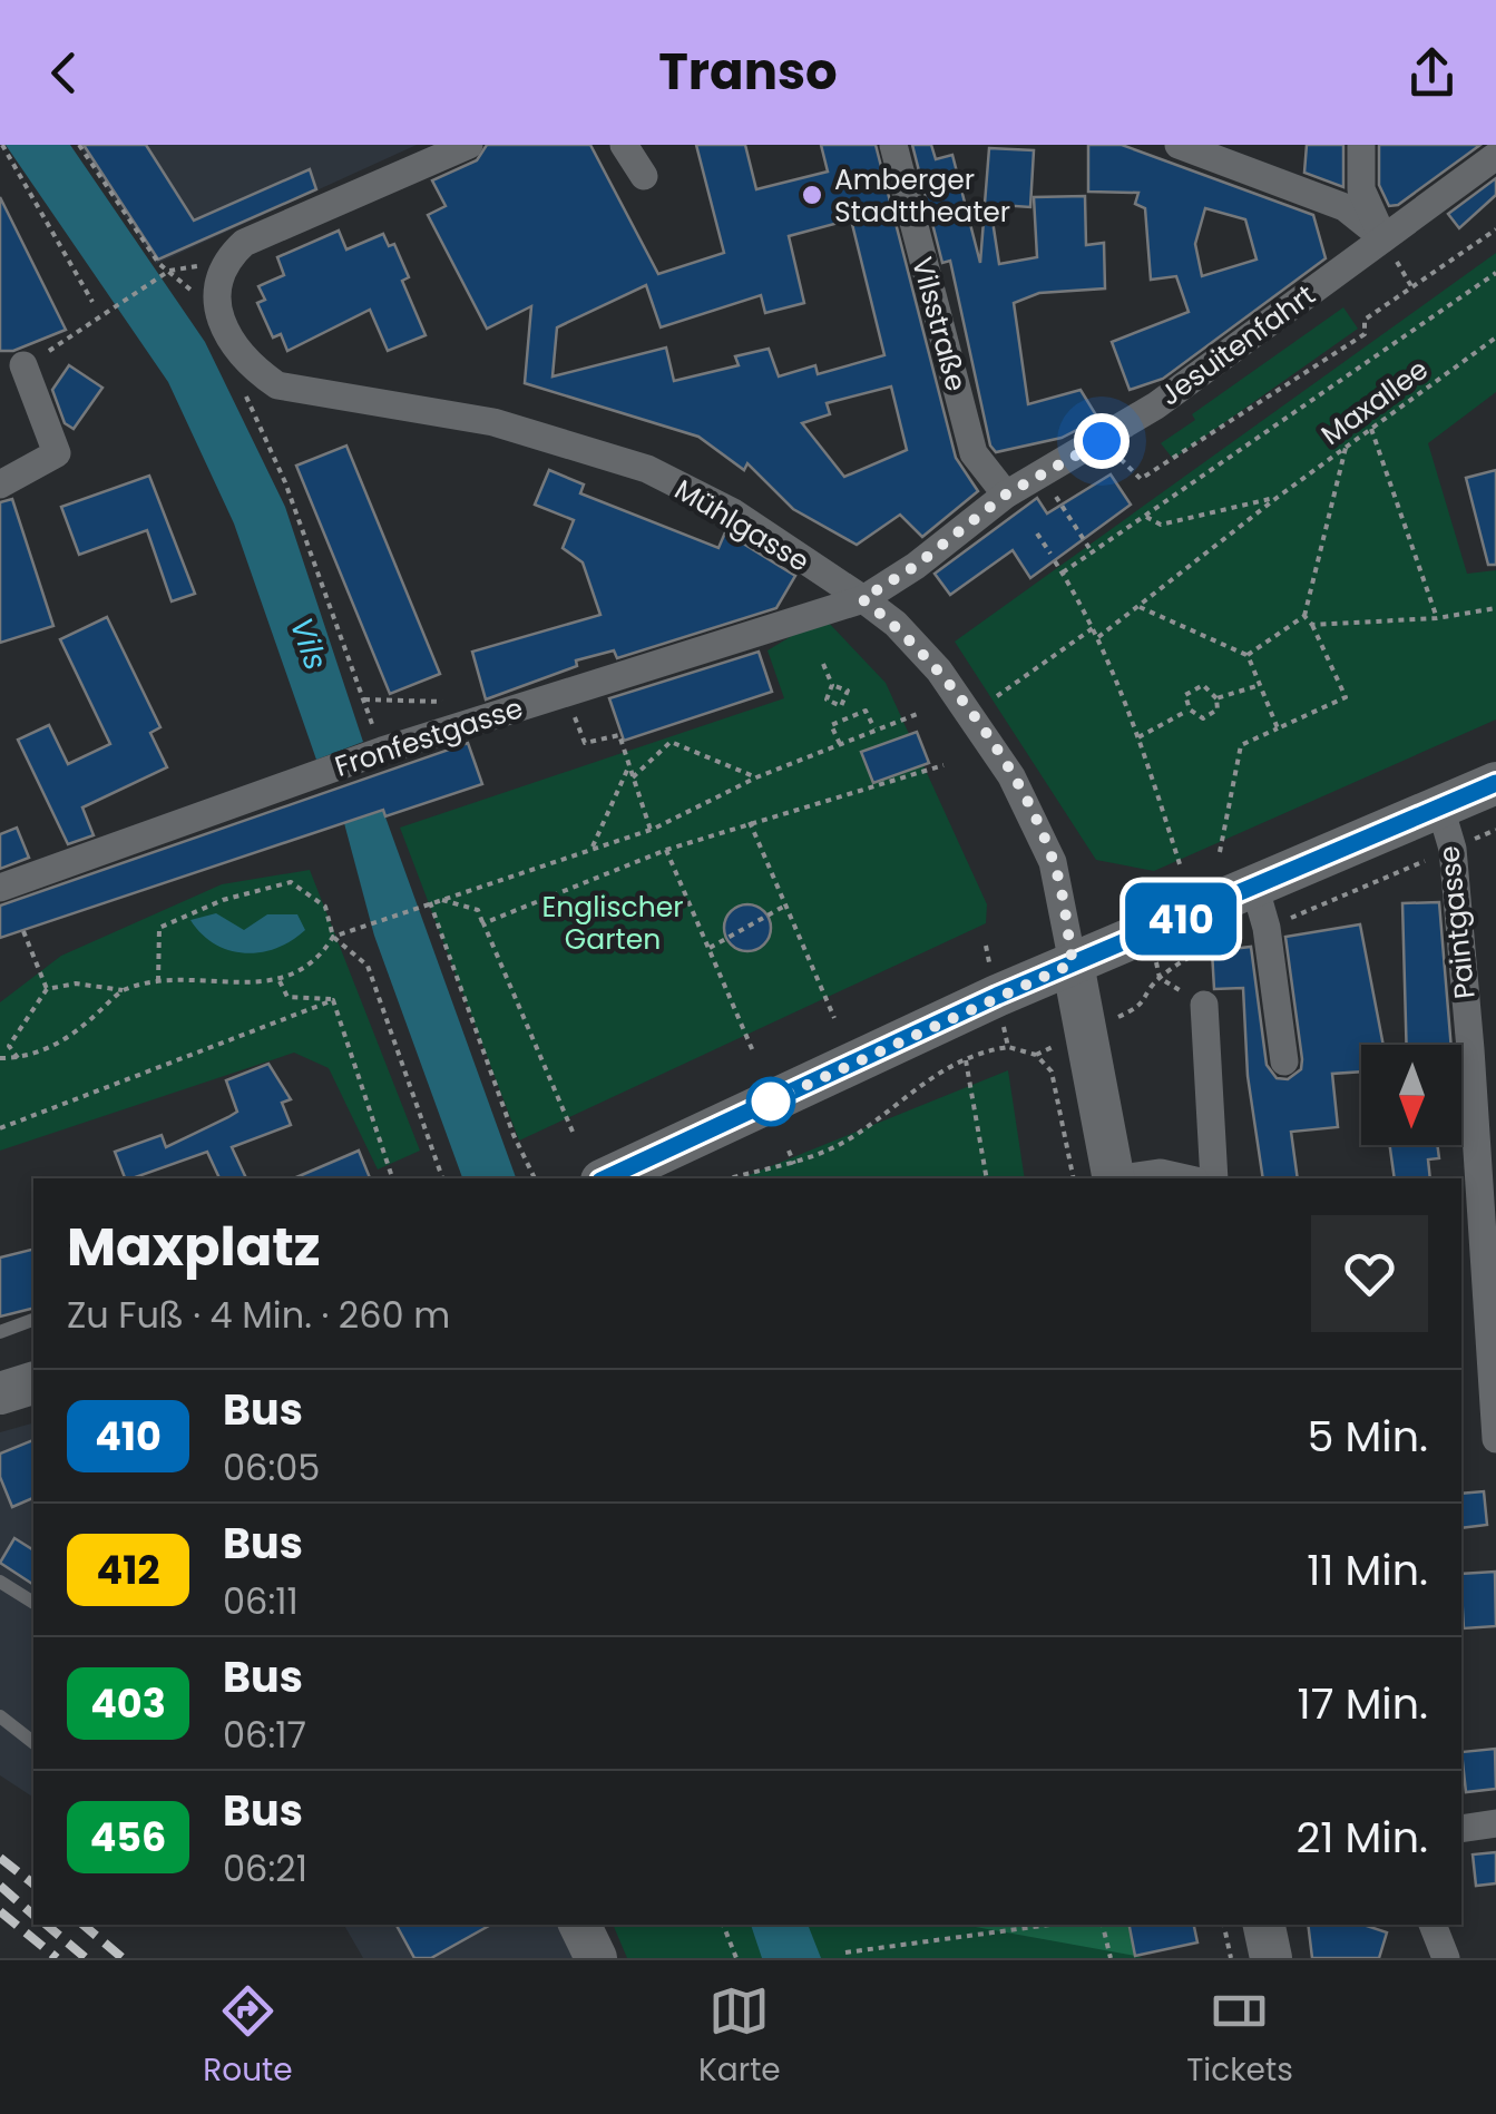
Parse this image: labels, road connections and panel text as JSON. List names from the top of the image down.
{
  "streets": {
    "street": [
      "Vilsstraße",
      "Jesuitenfahrt",
      "Mühlgasse",
      "Fronfestgasse",
      "Paintgasse"
    ],
    "path": ["Maxallee"]
  },
  "crossings": [
    ["Vilsstraße", "Jesuitenfahrt"],
    ["Jesuitenfahrt", "Mühlgasse"],
    ["Jesuitenfahrt", "Fronfestgasse"],
    ["Mühlgasse", "Fronfestgasse"]
  ],
  "water": ["Vils"],
  "parks": ["Englischer Garten"],
  "places": ["Amberger Stadttheater"],
  "lines": ["bus line 410"],
  "north": "bottom",
  "page": {
    "header": "Transo",
    "on_map": "410",
    "heading": ["Maxplatz", "Zu Fuß · 4 Min. · 260 m"],
    "list": [
      {
        "mark": "410",
        "name": "Bus",
        "note": "06:05",
        "value": "5 Min."
      },
      {
        "mark": "412",
        "name": "Bus",
        "note": "06:11",
        "value": "11 Min."
      },
      {
        "mark": "403",
        "name": "Bus",
        "note": "06:17",
        "value": "17 Min."
      },
      {
        "mark": "456",
        "name": "Bus",
        "note": "06:21",
        "value": "21 Min."
      }
    ],
    "tabs": ["Route", "Karte", "Tickets"]
  }
}
